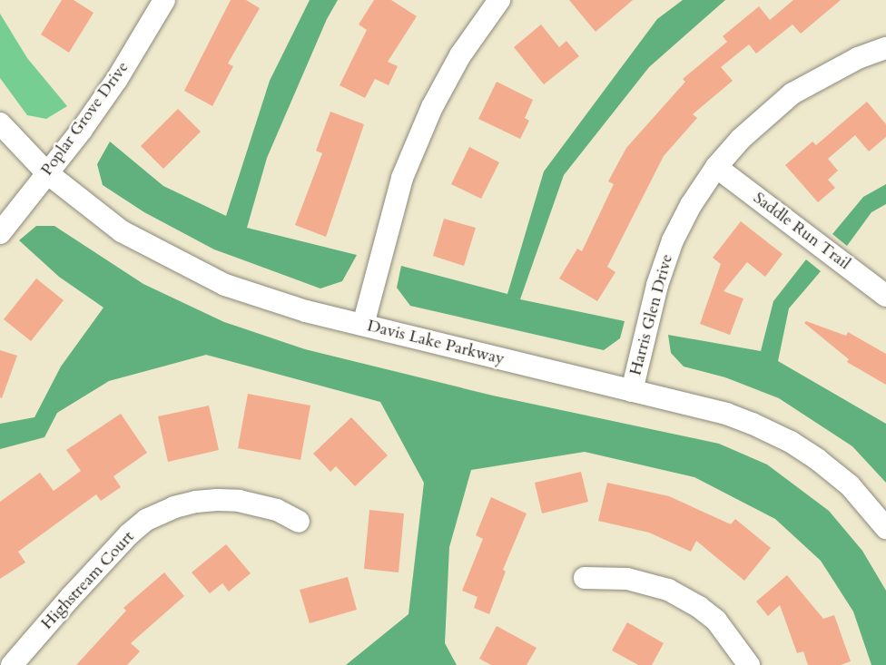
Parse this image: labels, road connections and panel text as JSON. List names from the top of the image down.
{
  "streets": {
    "street": [
      "Poplar Grove Drive",
      "Saddle Run Trail",
      "Harris Glen Drive",
      "Davis Lake Parkway",
      "Highstream Court"
    ]
  },
  "crossings": [
    ["Poplar Grove Drive", "Davis Lake Parkway"],
    ["Saddle Run Trail", "Harris Glen Drive"],
    ["Harris Glen Drive", "Davis Lake Parkway"]
  ]
}
